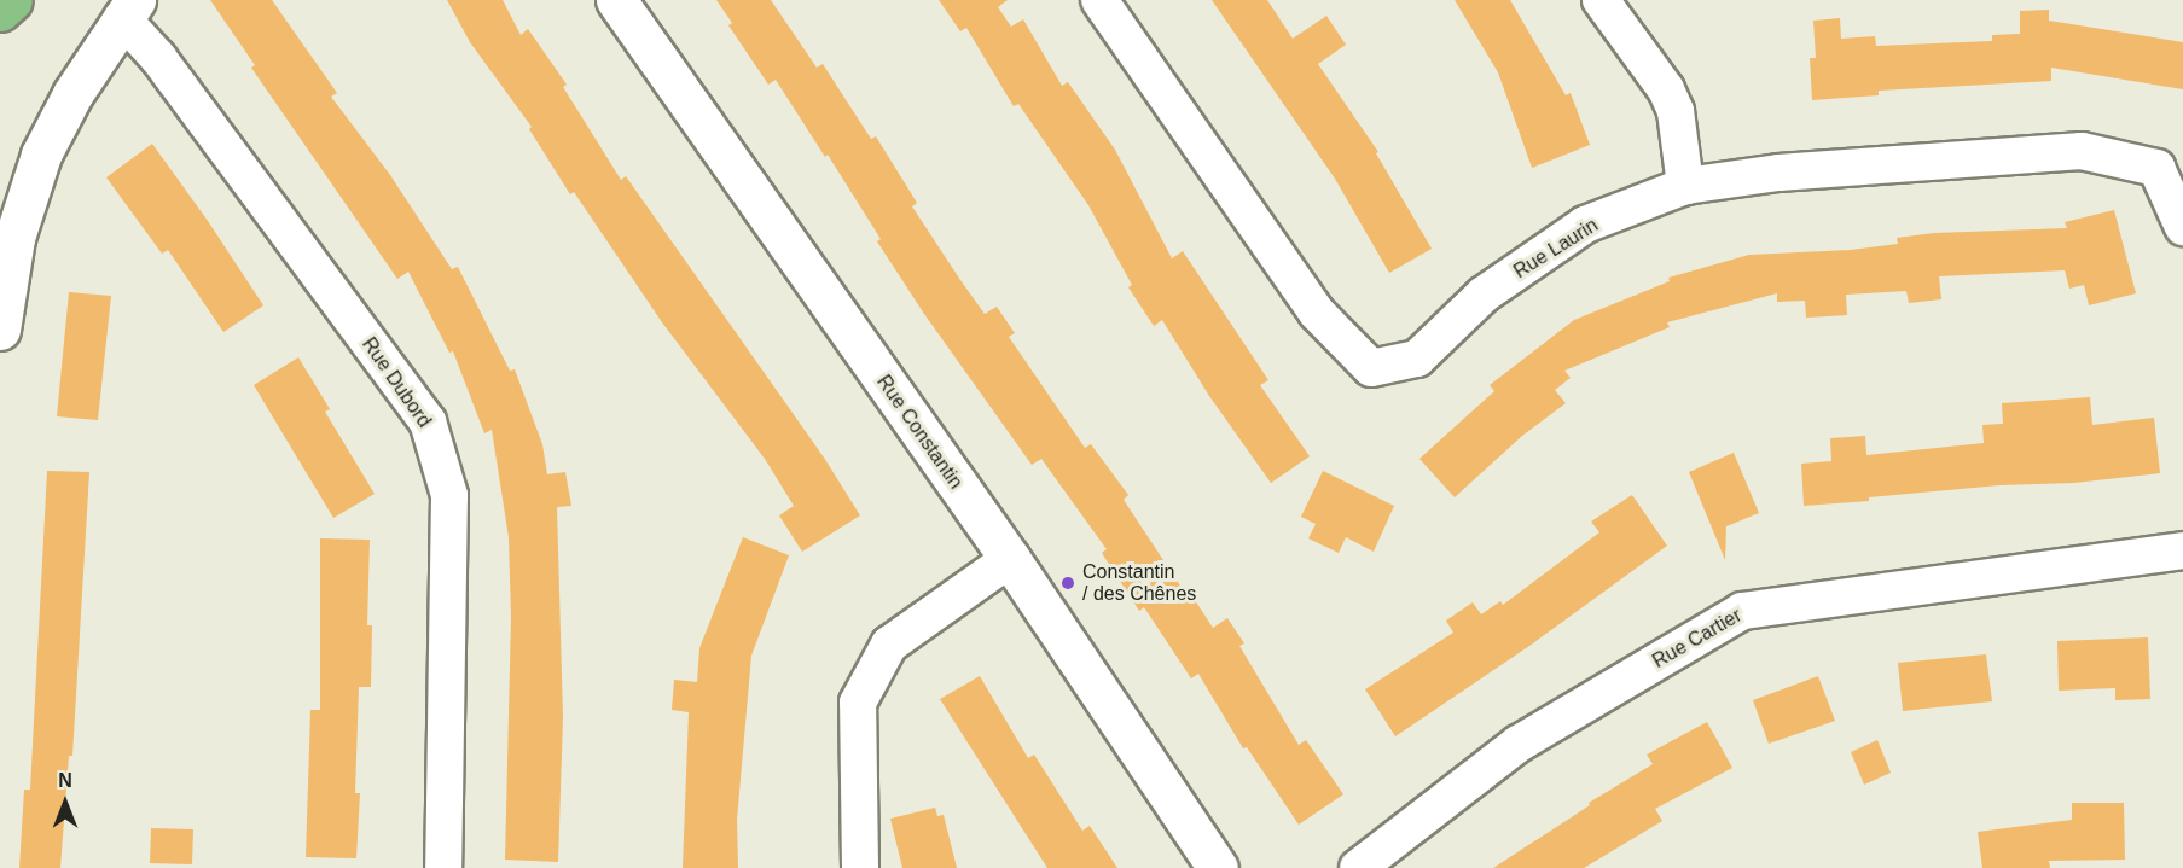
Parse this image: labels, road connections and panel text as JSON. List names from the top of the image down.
{
  "streets": {
    "street": [
      "Rue Laurin",
      "Rue Dubord",
      "Rue Constantin",
      "Rue Cartier"
    ]
  },
  "places": ["Constantin / des Chênes"],
  "north": "top"
}
